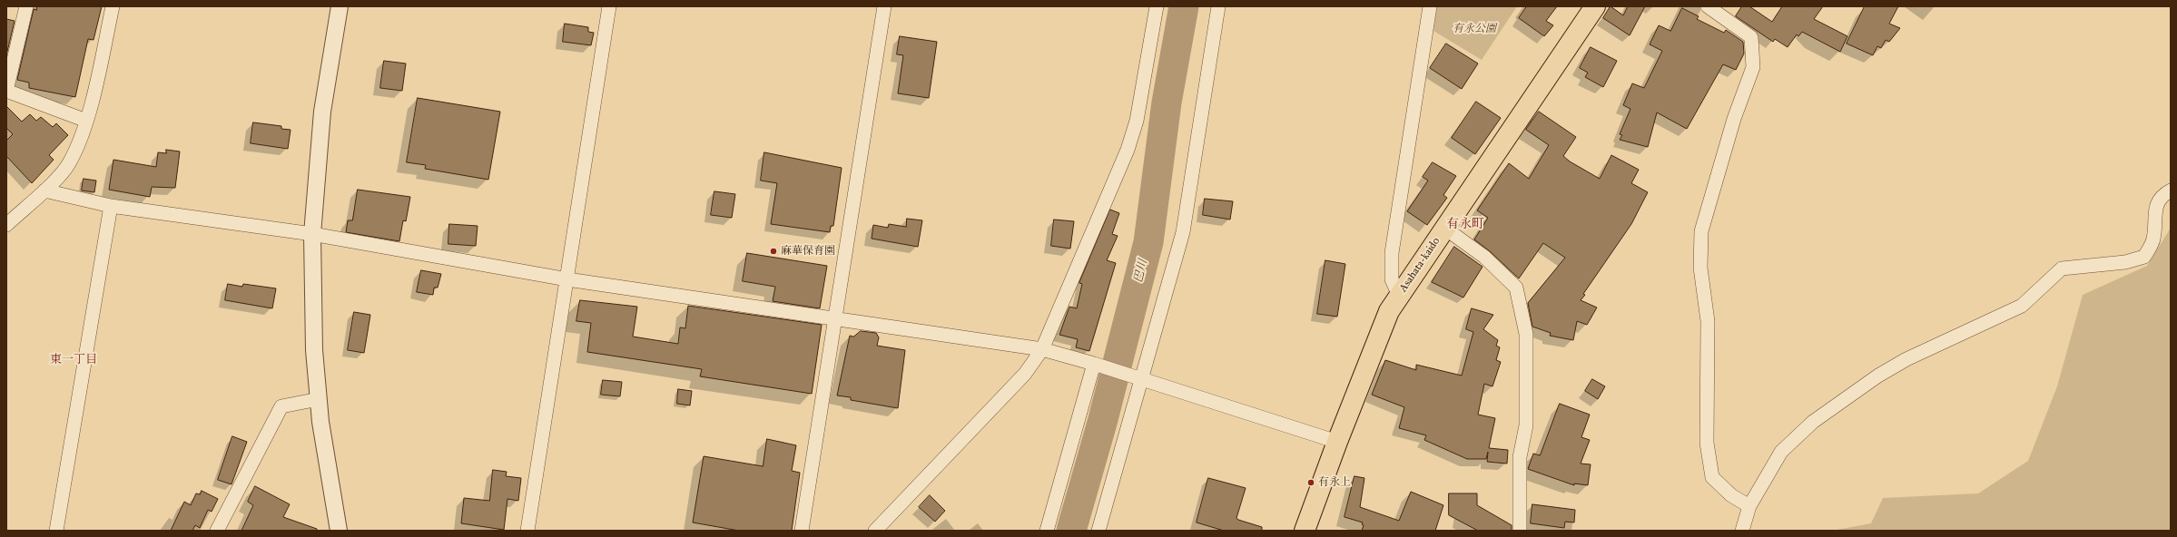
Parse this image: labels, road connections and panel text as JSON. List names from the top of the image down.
{
  "streets": {
    "main road": ["Asahata-kaido"]
  },
  "districts": ["有永町", "東一丁目"],
  "water": ["巴川"],
  "parks": ["有永公園"],
  "places": ["麻華保育園", "有永上"]
}
